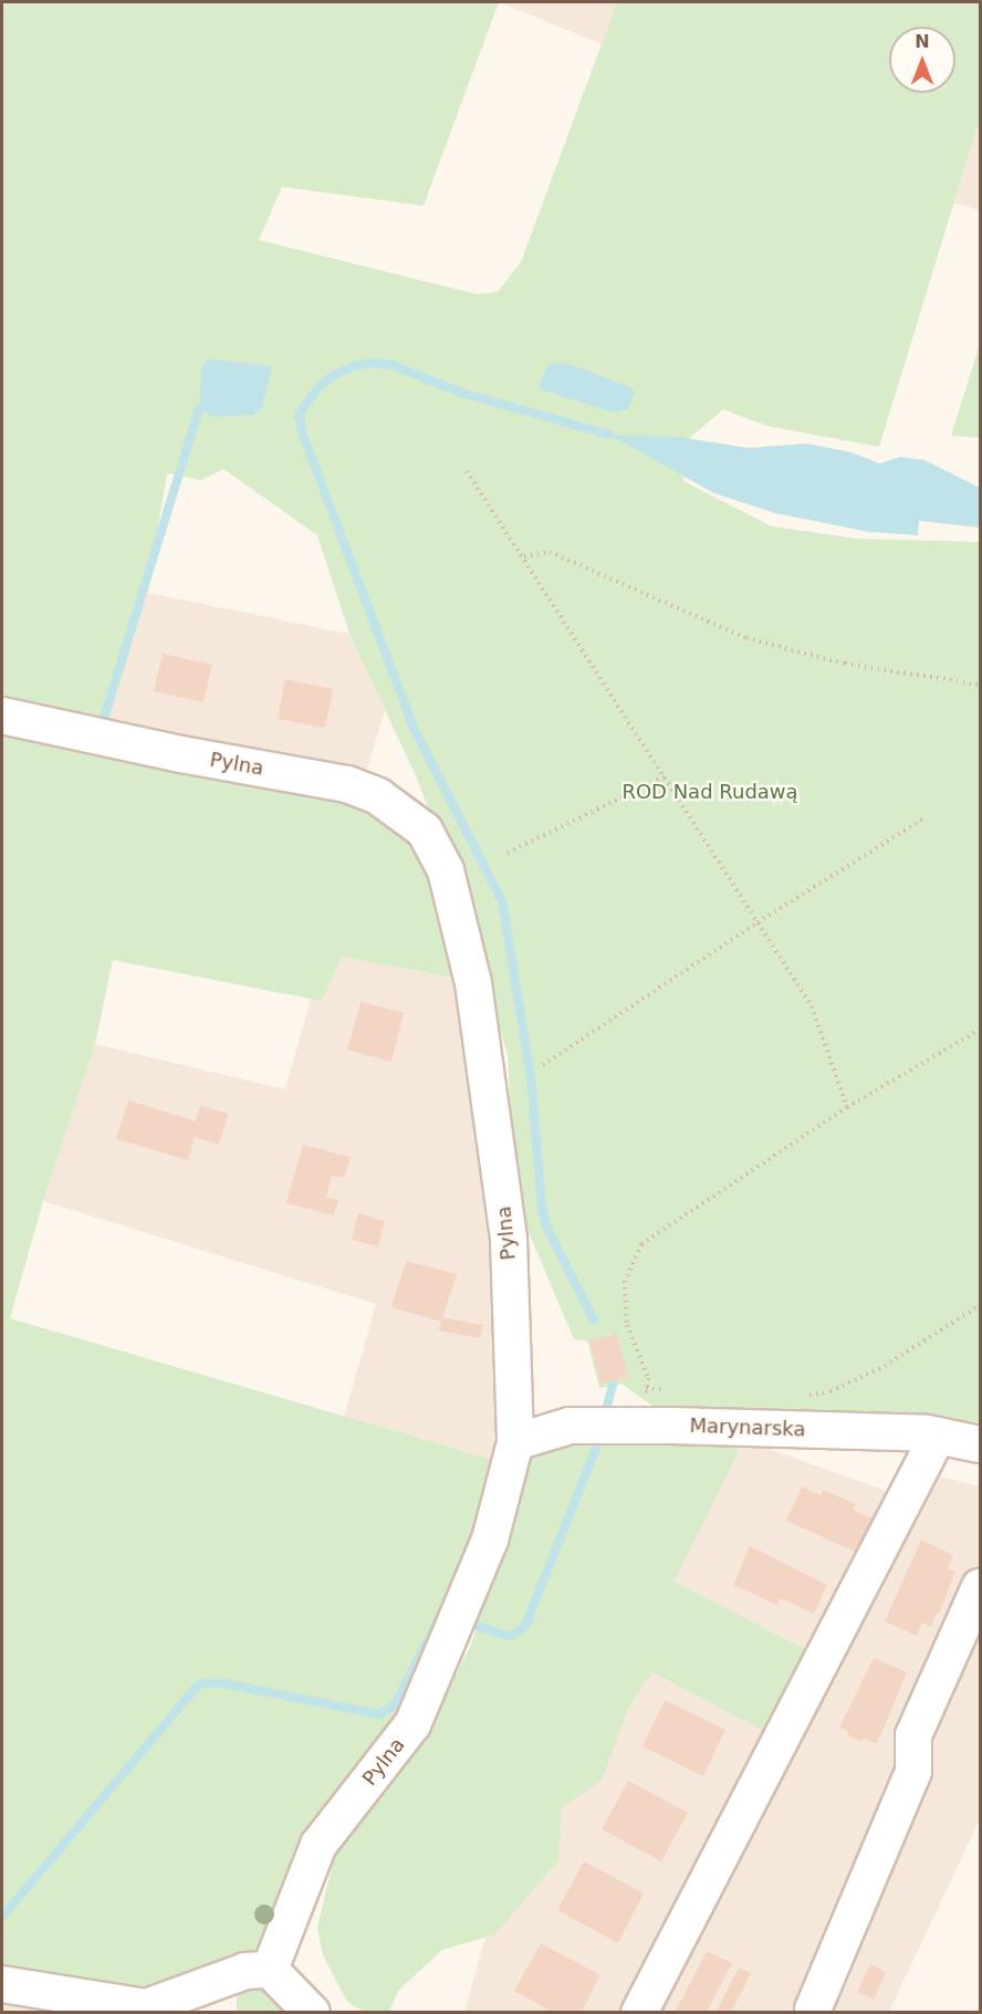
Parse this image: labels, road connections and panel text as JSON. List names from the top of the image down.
{
  "streets": {
    "street": ["Pylna", "Marynarska"]
  },
  "crossings": [
    ["Pylna", "Marynarska"]
  ],
  "parks": ["ROD Nad Rudawą"],
  "north": "top"
}
